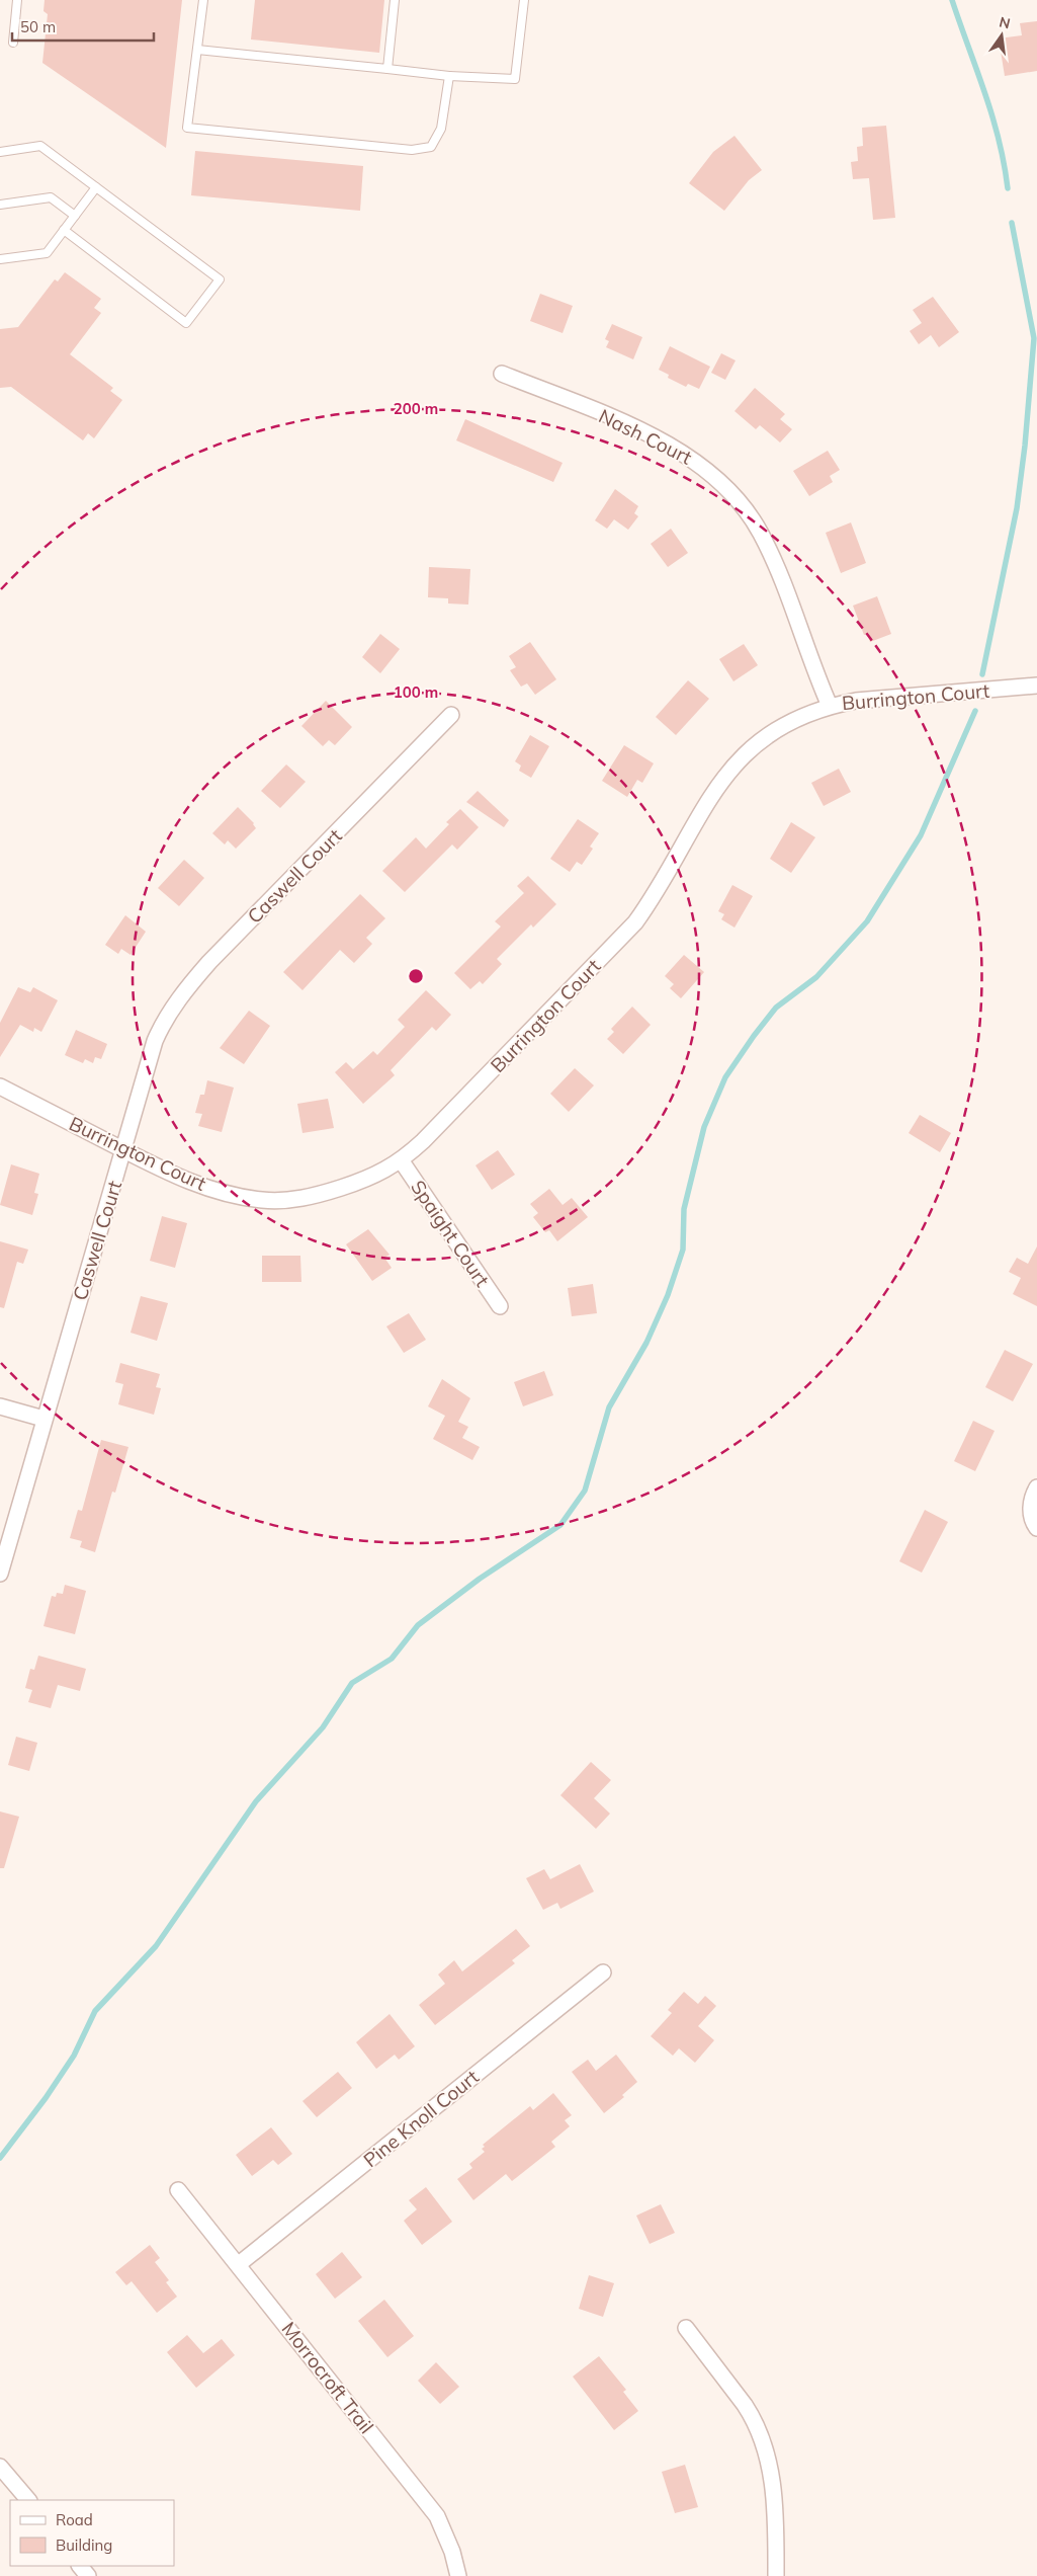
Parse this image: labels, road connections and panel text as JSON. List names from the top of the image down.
{
  "streets": {
    "street": [
      "Nash Court",
      "Burrington Court",
      "Caswell Court",
      "Spaight Court",
      "Pine Knoll Court",
      "Morrocroft Trail"
    ]
  },
  "crossings": [
    ["Nash Court", "Burrington Court"],
    ["Burrington Court", "Caswell Court"],
    ["Burrington Court", "Spaight Court"],
    ["Pine Knoll Court", "Morrocroft Trail"]
  ],
  "legend": ["Road", "Building"],
  "scale_bar": "50 m",
  "north": "top",
  "rings": ["200 m", "100 m"]
}
